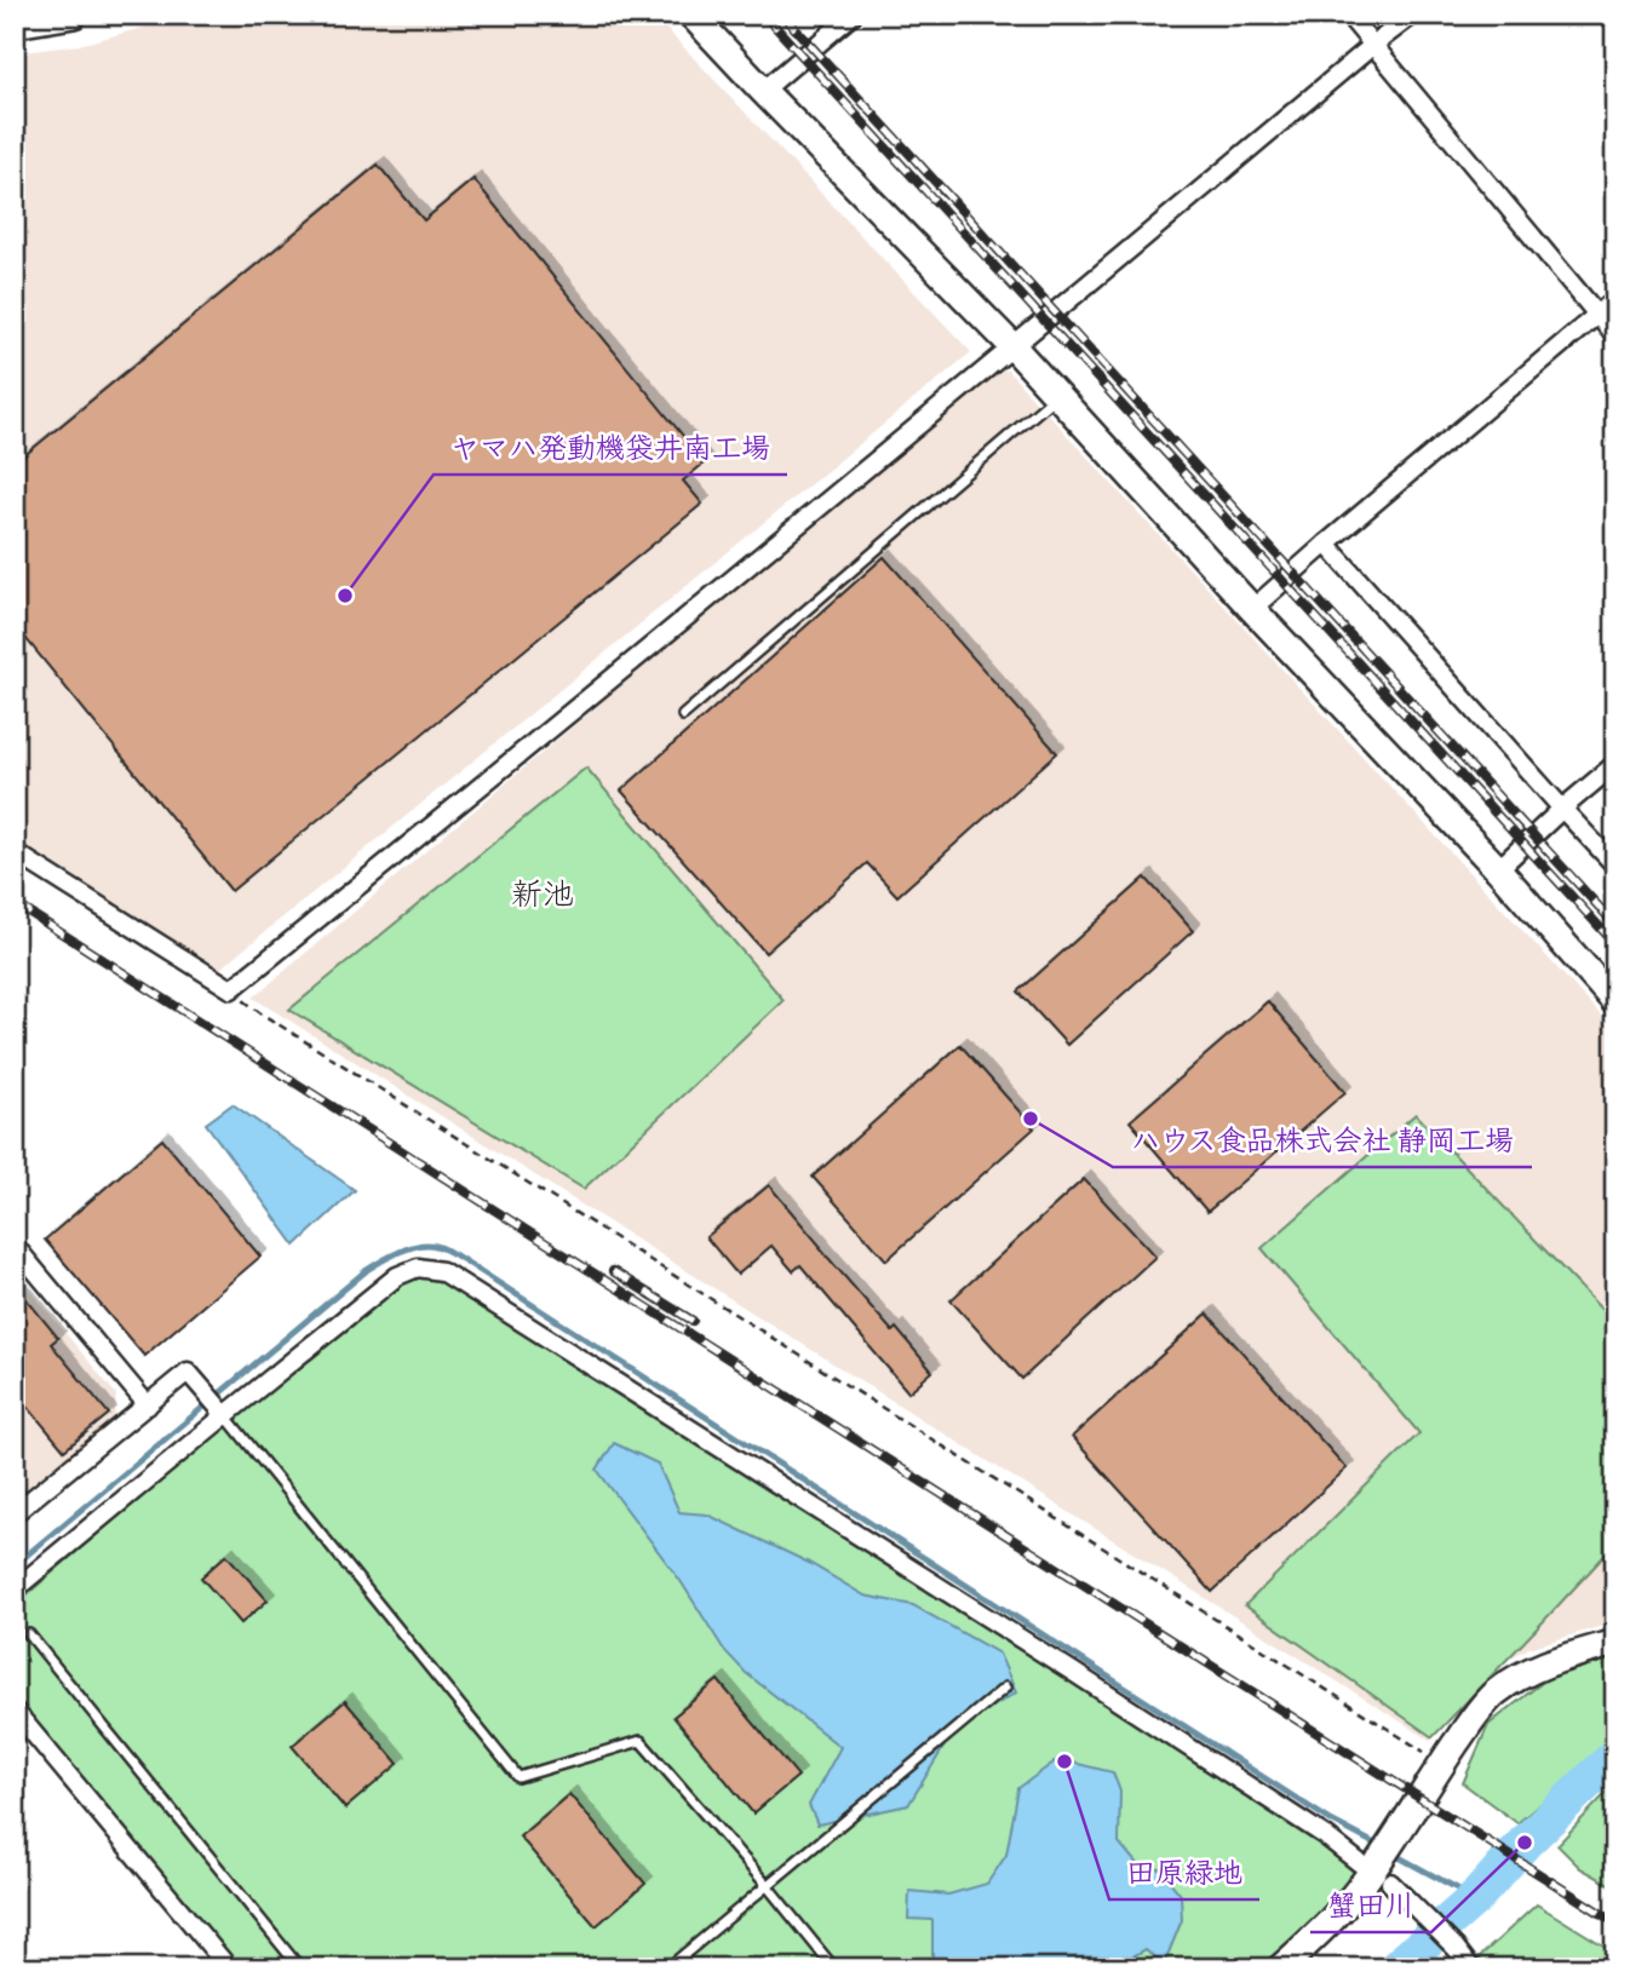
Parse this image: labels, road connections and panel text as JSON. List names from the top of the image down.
{
  "districts": ["新池"],
  "places": [
    "ヤマハ発動機袋井南工場",
    "ハウス食品株式会社 静岡工場",
    "田原緑地",
    "蟹田川"
  ]
}
